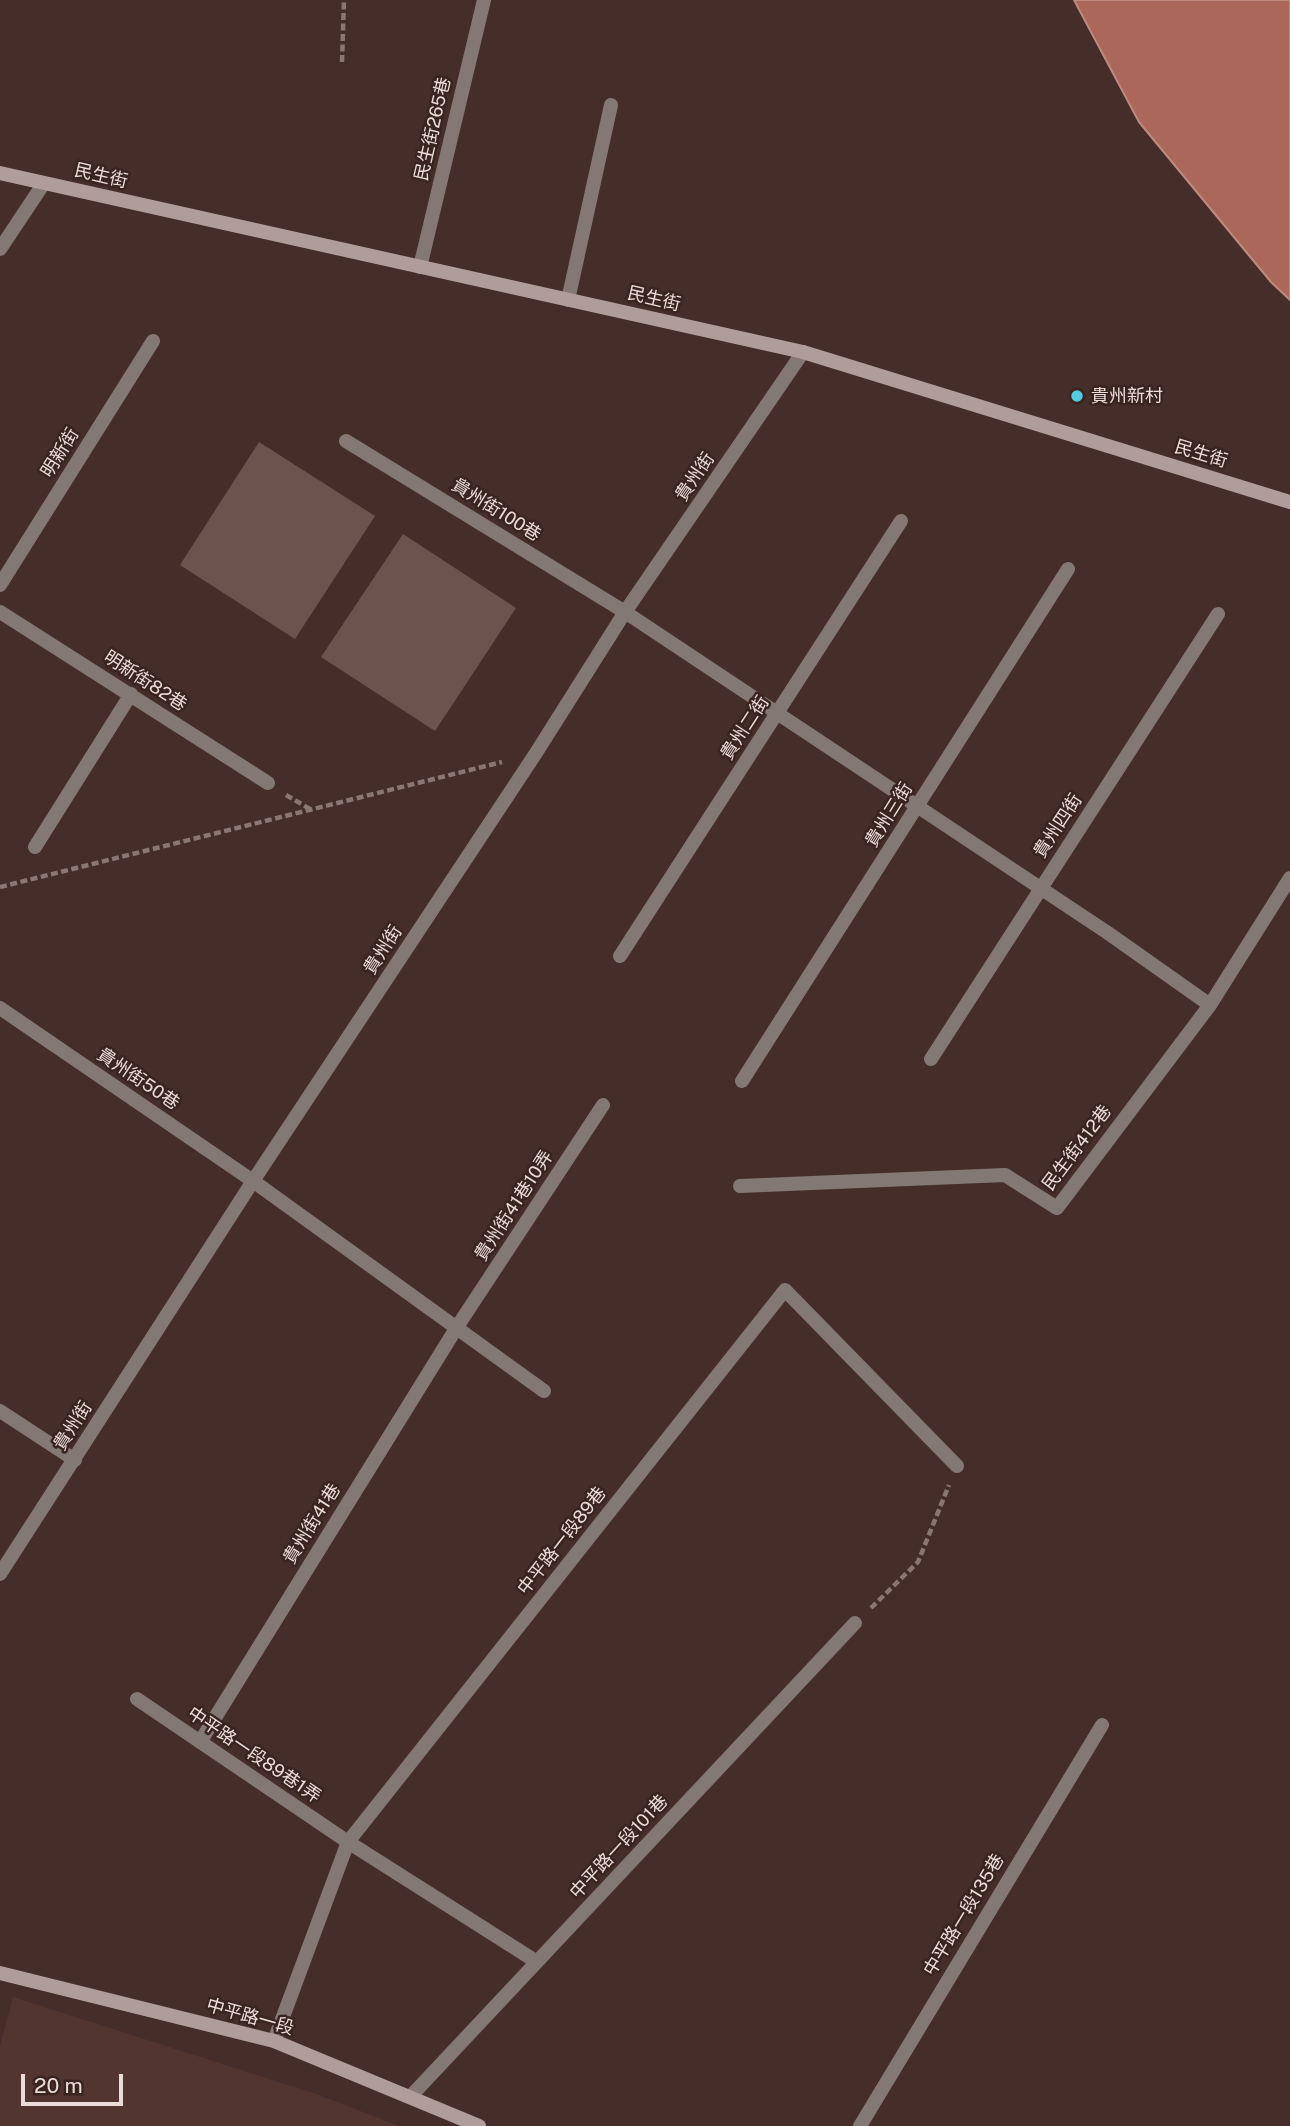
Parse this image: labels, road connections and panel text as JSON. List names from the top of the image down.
{
  "streets": {
    "street": [
      "民生街265巷",
      "民生街",
      "明新街",
      "貴州街",
      "貴州街100巷",
      "明新街82巷",
      "貴州二街",
      "貴州三街",
      "貴州四街",
      "貴州街50巷",
      "民生街412巷",
      "貴州街41巷10弄",
      "貴州街41巷",
      "中平路一段89巷",
      "中平路一段89巷1弄",
      "中平路一段101巷",
      "中平路一段135巷",
      "中平路一段"
    ]
  },
  "crossings": [
    ["民生街265巷", "民生街"],
    ["民生街", "貴州街"],
    ["貴州街", "貴州街100巷"],
    ["貴州街", "貴州街50巷"],
    ["貴州街100巷", "貴州二街"],
    ["貴州街100巷", "貴州三街"],
    ["貴州街100巷", "貴州四街"],
    ["貴州街100巷", "民生街412巷"],
    ["貴州街41巷10弄", "貴州街41巷"],
    ["貴州街41巷", "中平路一段89巷1弄"],
    ["中平路一段89巷", "中平路一段89巷1弄"],
    ["中平路一段89巷", "中平路一段"],
    ["中平路一段89巷1弄", "中平路一段101巷"],
    ["中平路一段101巷", "中平路一段"]
  ],
  "places": ["貴州新村"],
  "scale_bar": "20 m"
}
